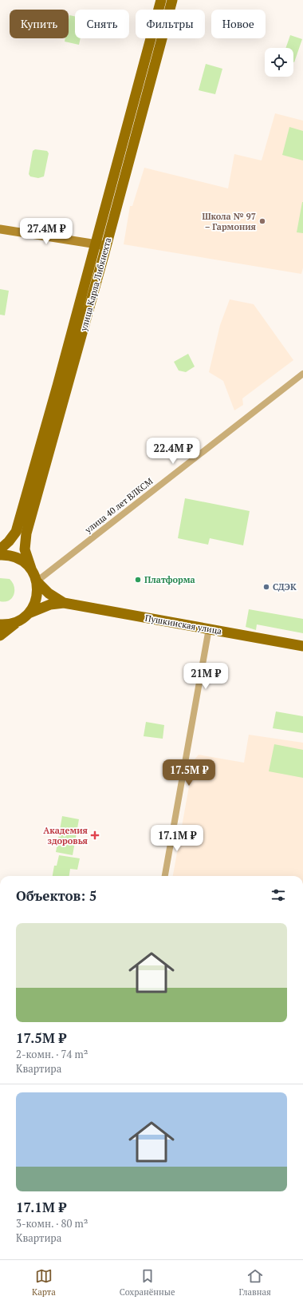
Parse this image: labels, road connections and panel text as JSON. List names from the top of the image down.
{
  "streets": {
    "main road": ["улица Карла Либкнехта", "Пушкинская улица"],
    "street": ["улица 40 лет ВЛКСМ"]
  },
  "crossings": [
    ["улица Карла Либкнехта", "улица 40 лет ВЛКСМ"],
    ["улица Карла Либкнехта", "Пушкинская улица"],
    ["улица 40 лет ВЛКСМ", "Пушкинская улица"]
  ],
  "places": {
    "other": ["Школа № 97 – Гармония", "Платформа", "СДЭК"],
    "health": ["Академия здоровья"]
  },
  "page": {
    "chip": [
      "Купить",
      "Снять",
      "Фильтры",
      "Новое"
    ],
    "price": [
      "27.4M ₽",
      "22.4M ₽",
      "21M ₽",
      "17.5M ₽",
      "17.1M ₽"
    ],
    "heading": "Объектов: 5",
    "list": [
      {
        "name": "17.5M ₽",
        "note": "2-комн. · 74 m² · Квартира"
      },
      {
        "name": "17.1M ₽",
        "note": "3-комн. · 80 m² · Квартира"
      }
    ],
    "tabs": ["Карта", "Сохранённые", "Главная"]
  }
}
